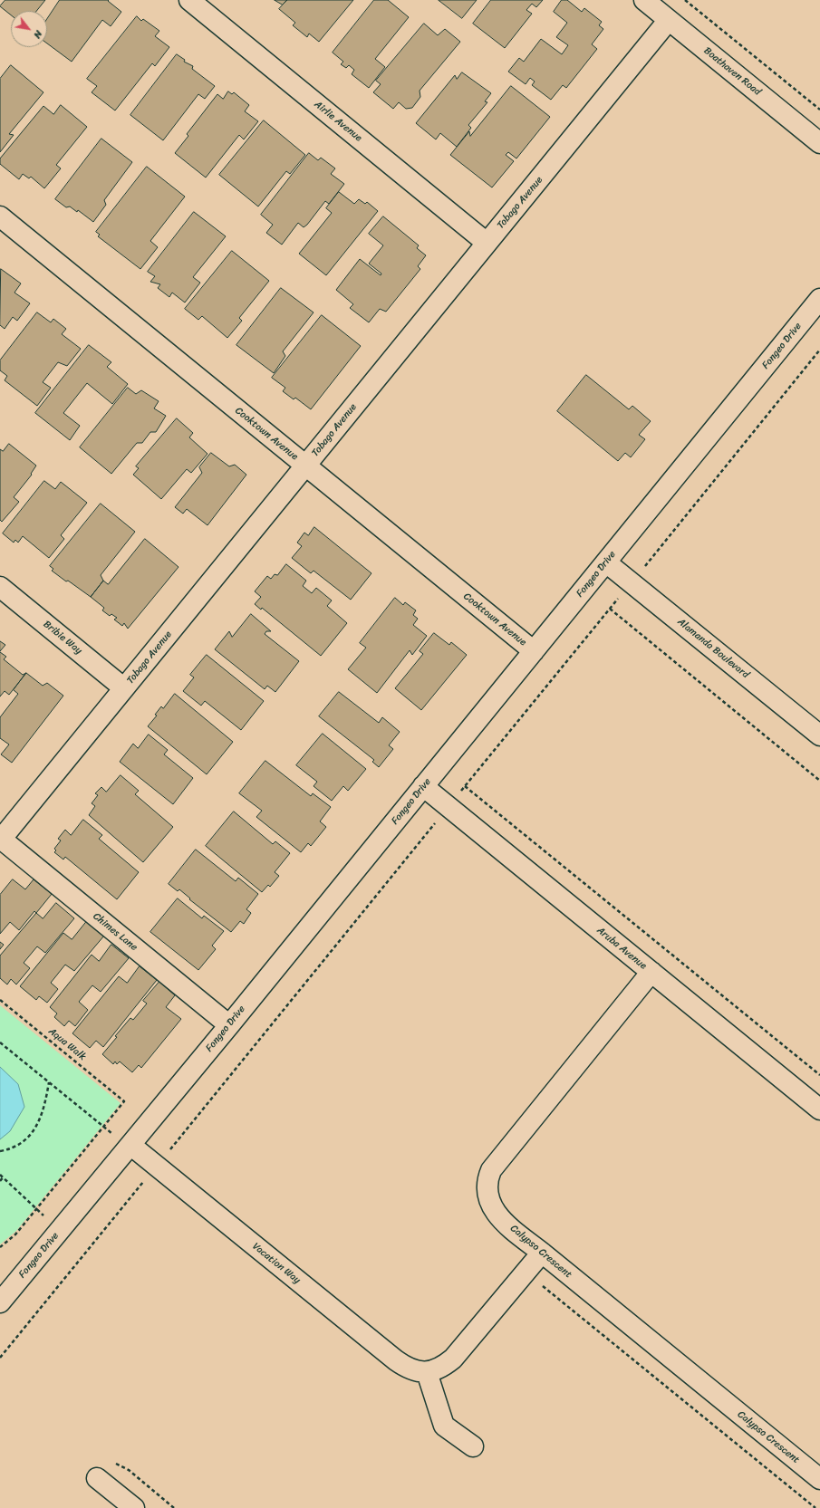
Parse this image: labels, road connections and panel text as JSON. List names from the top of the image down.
{
  "streets": {
    "street": [
      "Boathaven Road",
      "Airlie Avenue",
      "Tobago Avenue",
      "Fongeo Drive",
      "Cooktown Avenue",
      "Bribie Way",
      "Alamanda Boulevard",
      "Chimes Lane",
      "Aruba Avenue",
      "Calypso Crescent",
      "Vacation Way"
    ],
    "path": ["Aqua Walk"]
  },
  "crossings": [
    ["Boathaven Road", "Tobago Avenue"],
    ["Airlie Avenue", "Tobago Avenue"],
    ["Tobago Avenue", "Cooktown Avenue"],
    ["Tobago Avenue", "Bribie Way"],
    ["Tobago Avenue", "Chimes Lane"],
    ["Fongeo Drive", "Cooktown Avenue"],
    ["Fongeo Drive", "Alamanda Boulevard"],
    ["Fongeo Drive", "Chimes Lane"],
    ["Fongeo Drive", "Aruba Avenue"],
    ["Fongeo Drive", "Vacation Way"],
    ["Aruba Avenue", "Calypso Crescent"]
  ],
  "north": "bottom right"
}
